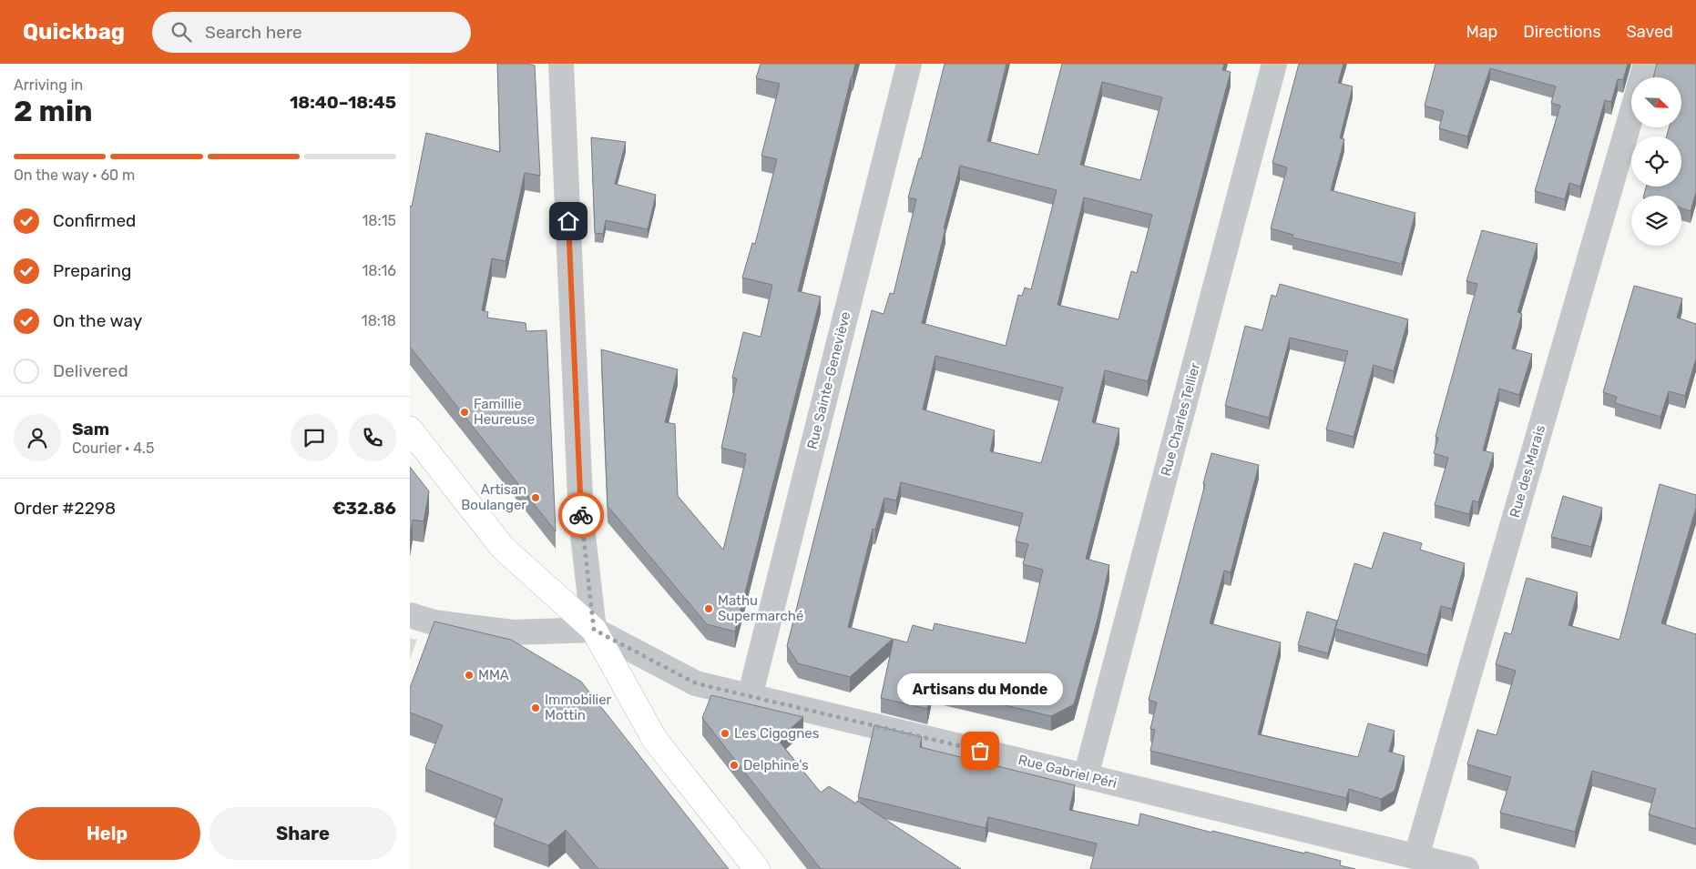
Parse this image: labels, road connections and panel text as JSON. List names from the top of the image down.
{
  "streets": {
    "street": [
      "Rue Sainte-Geneviève",
      "Rue Charles Tellier",
      "Rue des Marais",
      "Rue Gabriel Péri"
    ]
  },
  "crossings": [
    ["Rue Sainte-Geneviève", "Rue Gabriel Péri"],
    ["Rue Charles Tellier", "Rue Gabriel Péri"],
    ["Rue des Marais", "Rue Gabriel Péri"]
  ],
  "places": [
    "Famillie Heureuse",
    "Artisan Boulanger",
    "Mathu Supermarché",
    "MMA",
    "Immobilier Mottin",
    "Les Cigognes",
    "Artisans du Monde",
    "Delphine's"
  ],
  "north": "bottom right",
  "page": {
    "header": "Quickbag",
    "search": "Search here",
    "nav": ["Map", "Directions", "Saved"],
    "heading": ["2 min", "Arriving in", "18:40–18:45"],
    "panel": [
      "Sam",
      "Courier · 4.5",
      "Order #2298",
      "€32.86"
    ],
    "bar": "On the way · 60 m",
    "list": [
      ["Confirmed", "18:15"],
      ["Preparing", "18:16"],
      ["On the way", "18:18"],
      "Delivered"
    ],
    "bubble": "Artisans du Monde",
    "buttons": ["Help", "Share"]
  }
}
